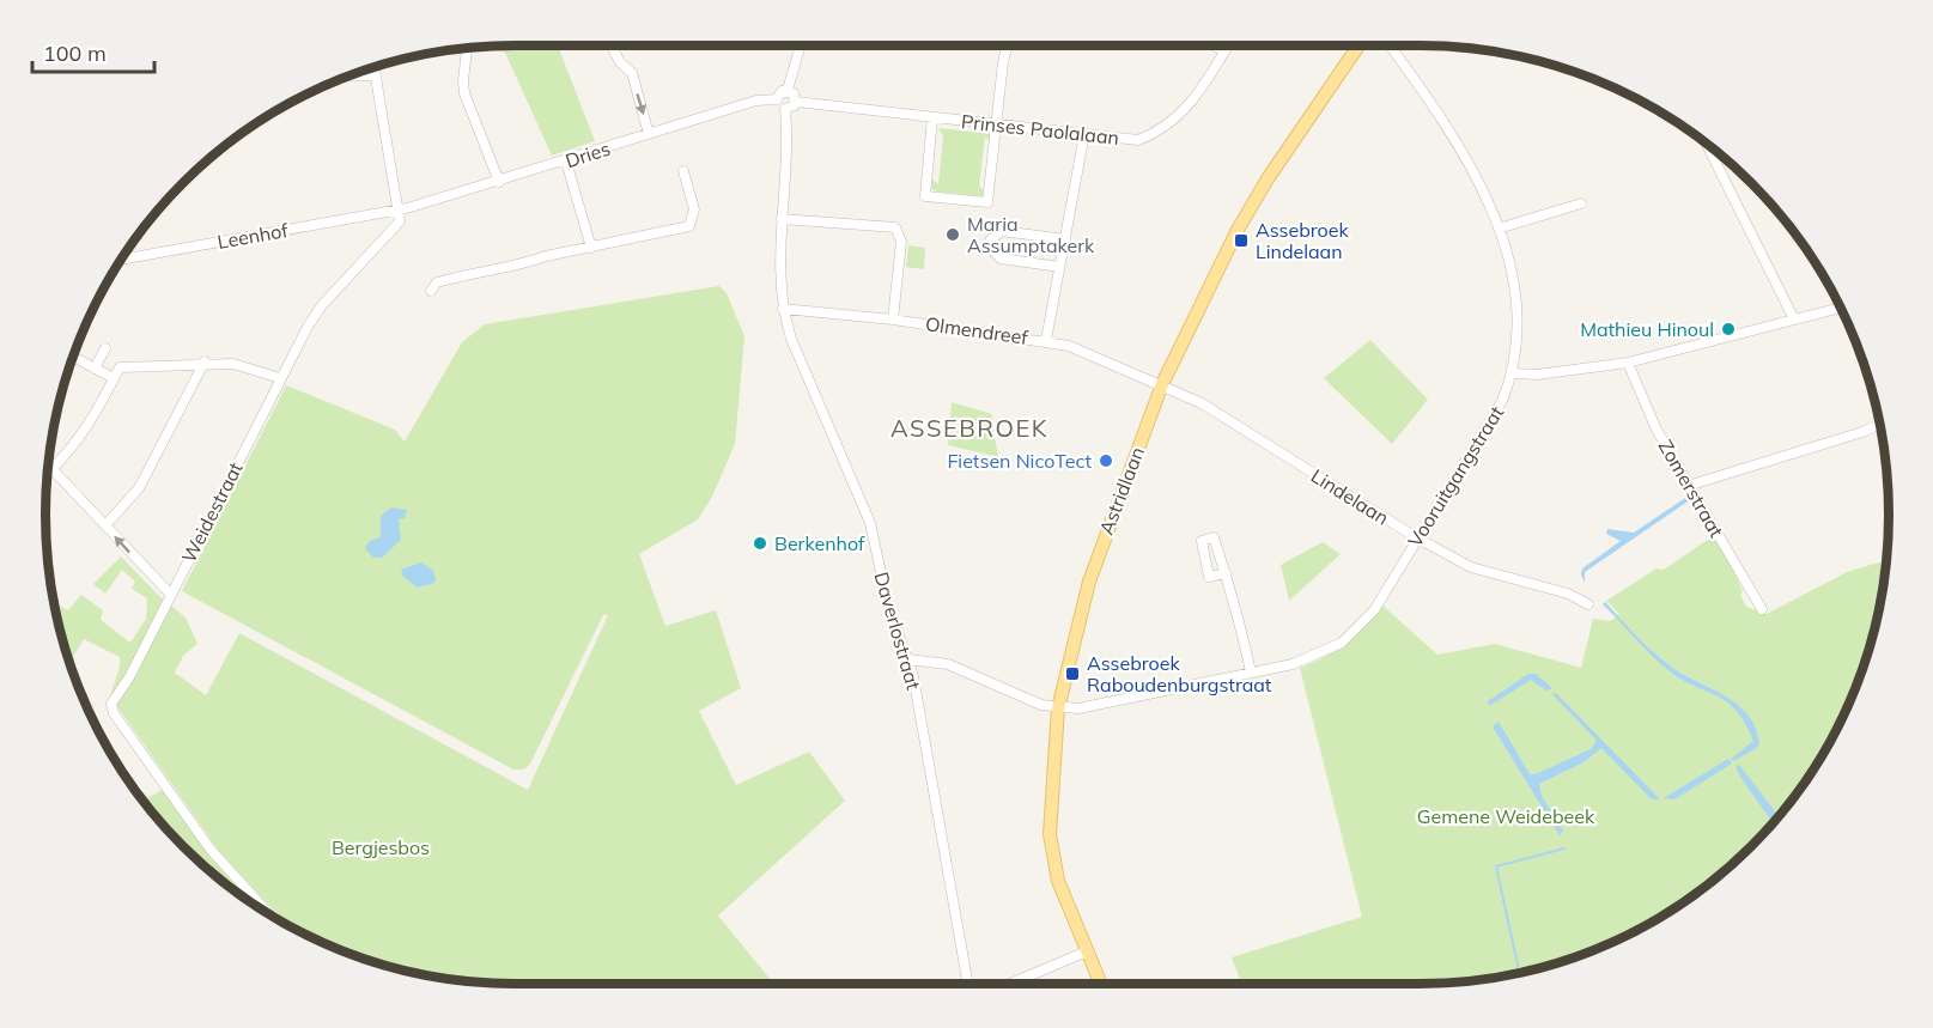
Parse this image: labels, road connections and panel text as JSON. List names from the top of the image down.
{
  "streets": {
    "main road": ["Astridlaan"],
    "street": [
      "Prinses Paolalaan",
      "Dries",
      "Leenhof",
      "Olmendreef",
      "Vooruitgangstraat",
      "Zomerstraat",
      "Lindelaan",
      "Weidestraat",
      "Daverlostraat"
    ]
  },
  "crossings": [
    ["Prinses Paolalaan", "Dries"],
    ["Prinses Paolalaan", "Daverlostraat"],
    ["Dries", "Leenhof"],
    ["Dries", "Weidestraat"],
    ["Dries", "Daverlostraat"],
    ["Leenhof", "Weidestraat"],
    ["Olmendreef", "Astridlaan"],
    ["Olmendreef", "Lindelaan"],
    ["Olmendreef", "Daverlostraat"],
    ["Vooruitgangstraat", "Astridlaan"],
    ["Vooruitgangstraat", "Lindelaan"],
    ["Astridlaan", "Lindelaan"]
  ],
  "districts": ["ASSEBROEK"],
  "parks": ["Gemene Weidebeek", "Bergjesbos"],
  "places": {
    "other": [
      "Maria Assumptakerk",
      "Mathieu Hinoul",
      "Fietsen NicoTect",
      "Berkenhof"
    ],
    "transit": ["Assebroek Lindelaan", "Assebroek Raboudenburgstraat"]
  },
  "scale_bar": "100 m"
}
